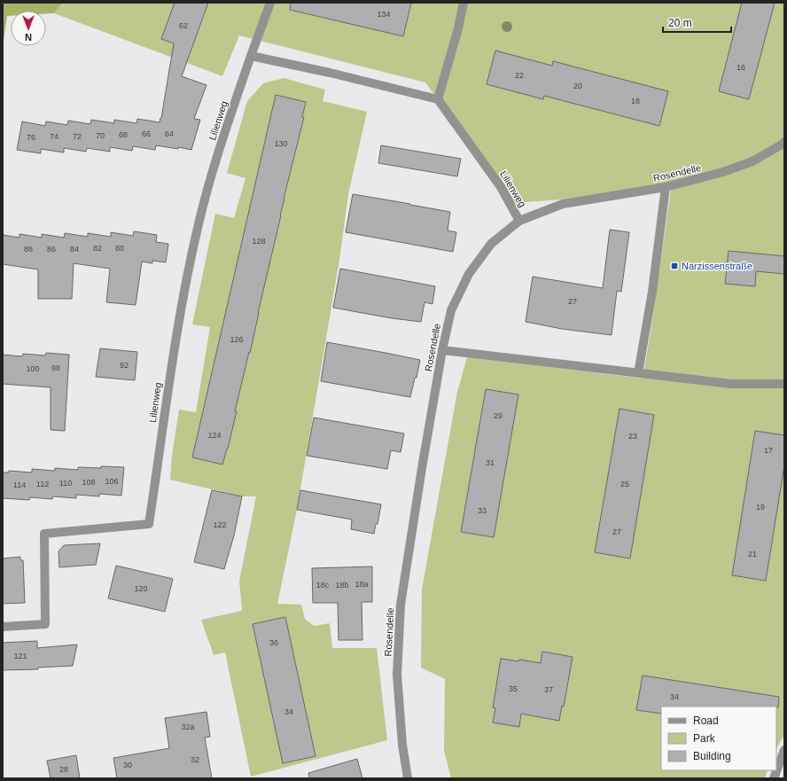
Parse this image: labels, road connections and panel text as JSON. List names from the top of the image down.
{
  "streets": {
    "street": ["Lilienweg", "Rosendelle"]
  },
  "crossings": [
    ["Lilienweg", "Rosendelle"]
  ],
  "places": {
    "transit": ["Narzissenstraße"]
  },
  "house_numbers": [
    "134",
    "62",
    "16",
    "22",
    "20",
    "18",
    "66",
    "64",
    "68",
    "70",
    "74",
    "72",
    "76",
    "130",
    "128",
    "82",
    "80",
    "88",
    "86",
    "84",
    "27",
    "126",
    "92",
    "98",
    "100",
    "29",
    "124",
    "23",
    "17",
    "31",
    "106",
    "108",
    "110",
    "112",
    "25",
    "114",
    "19",
    "33",
    "122",
    "27",
    "21",
    "18a",
    "18c",
    "18b",
    "120",
    "36",
    "121",
    "35",
    "37",
    "34",
    "34",
    "32a",
    "32",
    "30",
    "28"
  ],
  "legend": ["Road", "Park", "Building"],
  "scale_bar": "20 m",
  "north": "bottom"
}
